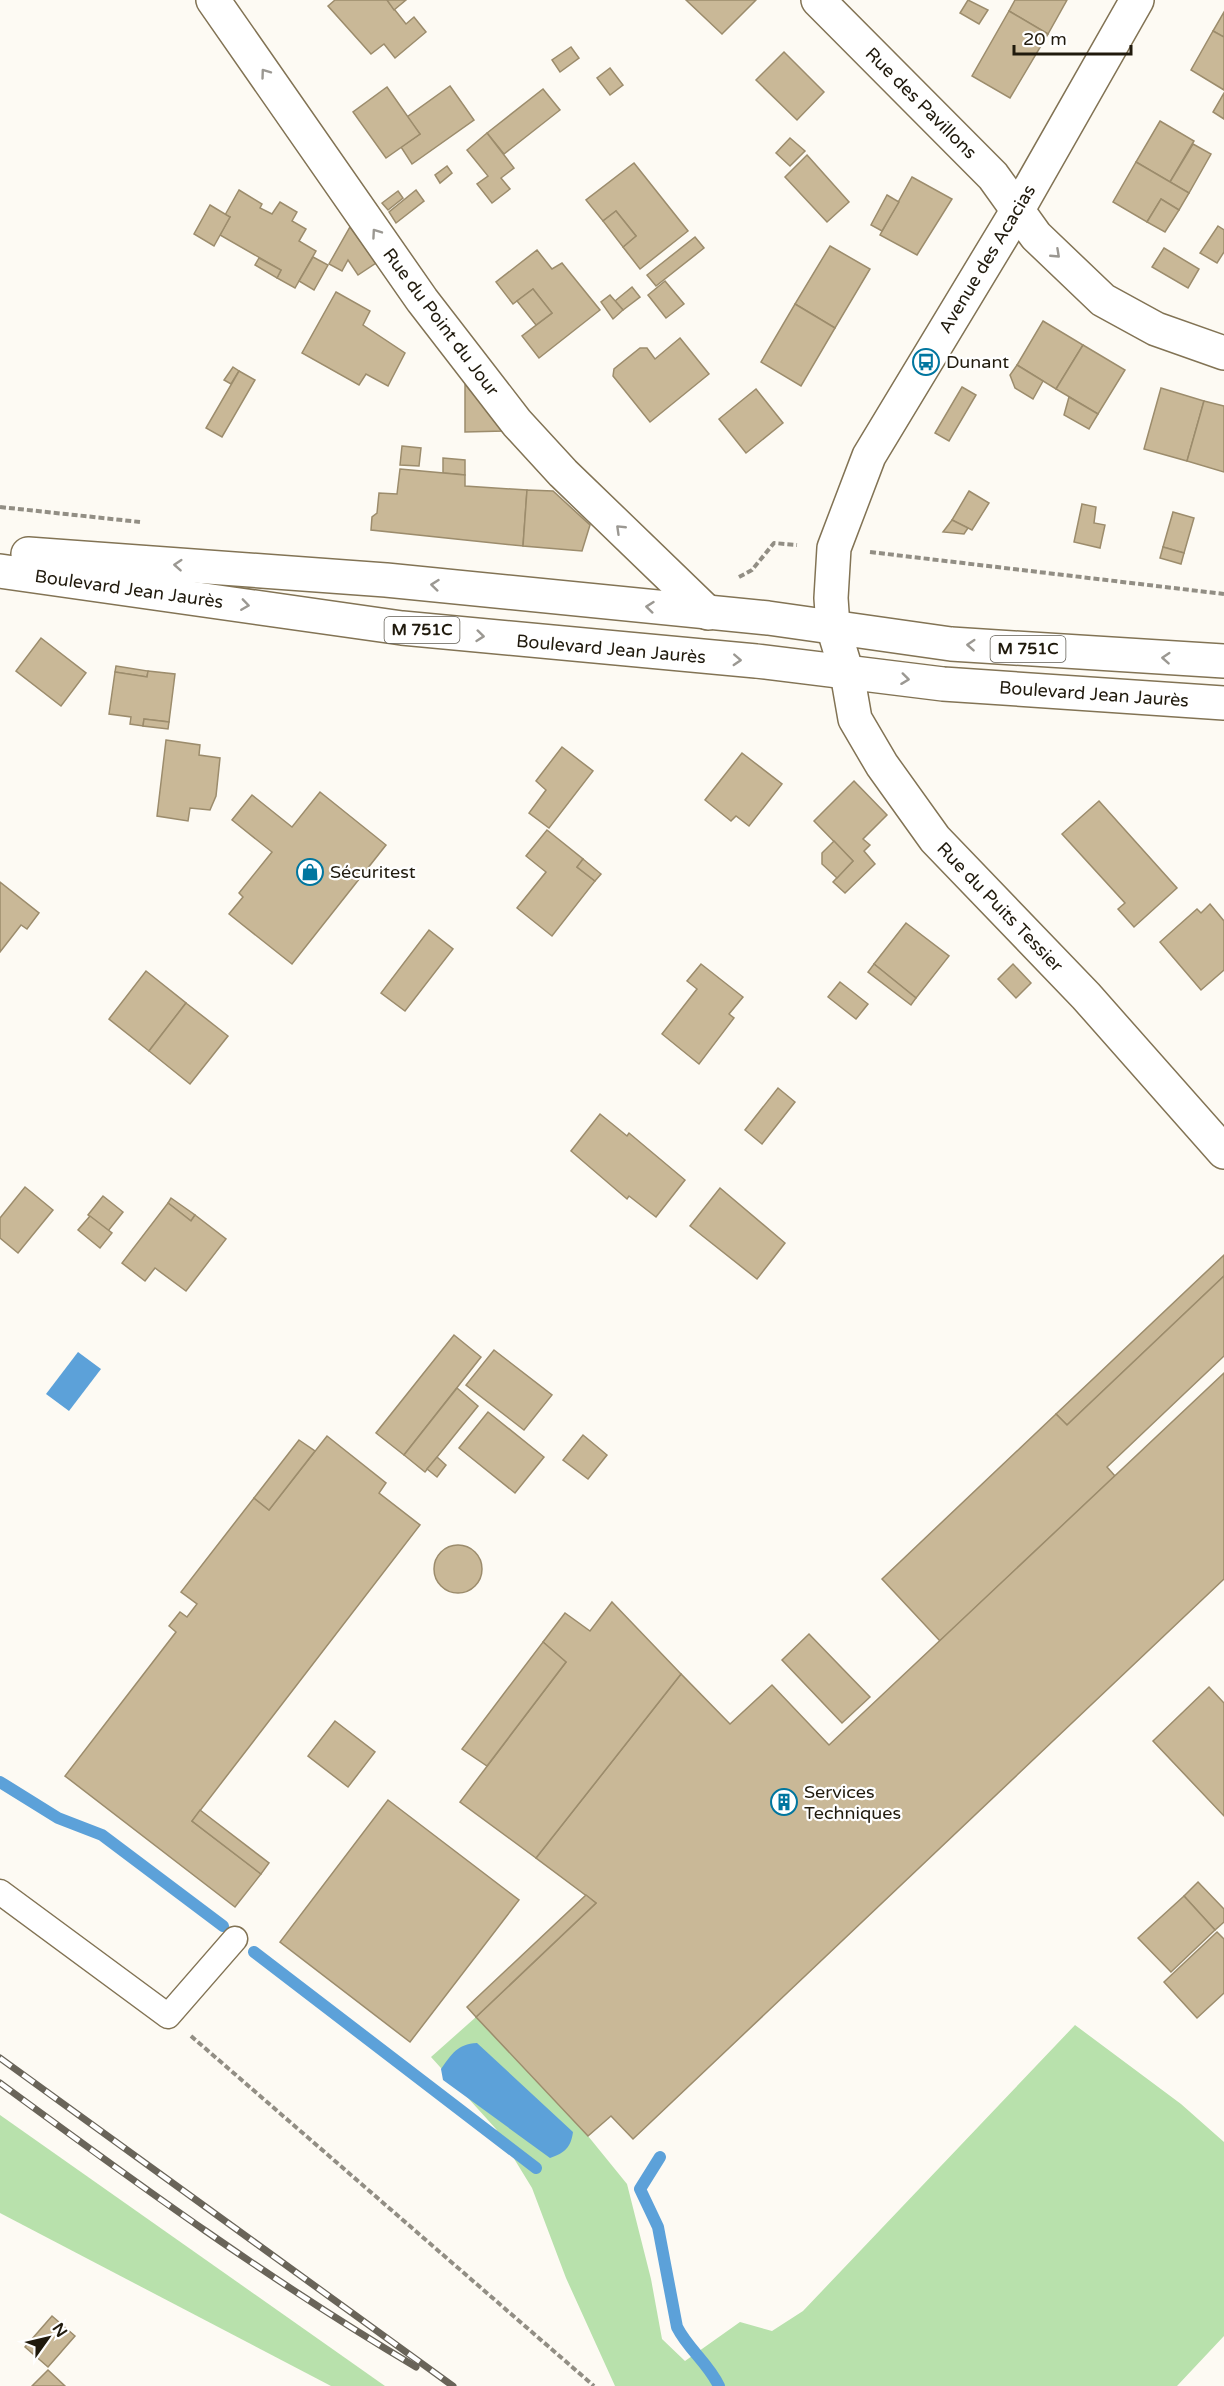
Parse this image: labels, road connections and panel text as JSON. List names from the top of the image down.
{
  "streets": {
    "street": [
      "Rue des Pavillons",
      "Avenue des Acacias",
      "Rue du Point du Jour",
      "Boulevard Jean Jaurès",
      "M 751C",
      "Rue du Puits Tessier"
    ]
  },
  "crossings": [
    ["Rue des Pavillons", "Avenue des Acacias"],
    ["Avenue des Acacias", "Boulevard Jean Jaurès"],
    ["Avenue des Acacias", "Rue du Puits Tessier"],
    ["Rue du Point du Jour", "Boulevard Jean Jaurès"],
    ["Boulevard Jean Jaurès", "Rue du Puits Tessier"]
  ],
  "one_way": ["Rue des Pavillons", "Rue du Point du Jour"],
  "places": {
    "bus stop": ["Dunant"],
    "shop": ["Sécuritest"],
    "building": ["Services Techniques"]
  },
  "scale_bar": "20 m",
  "north": "top right"
}
